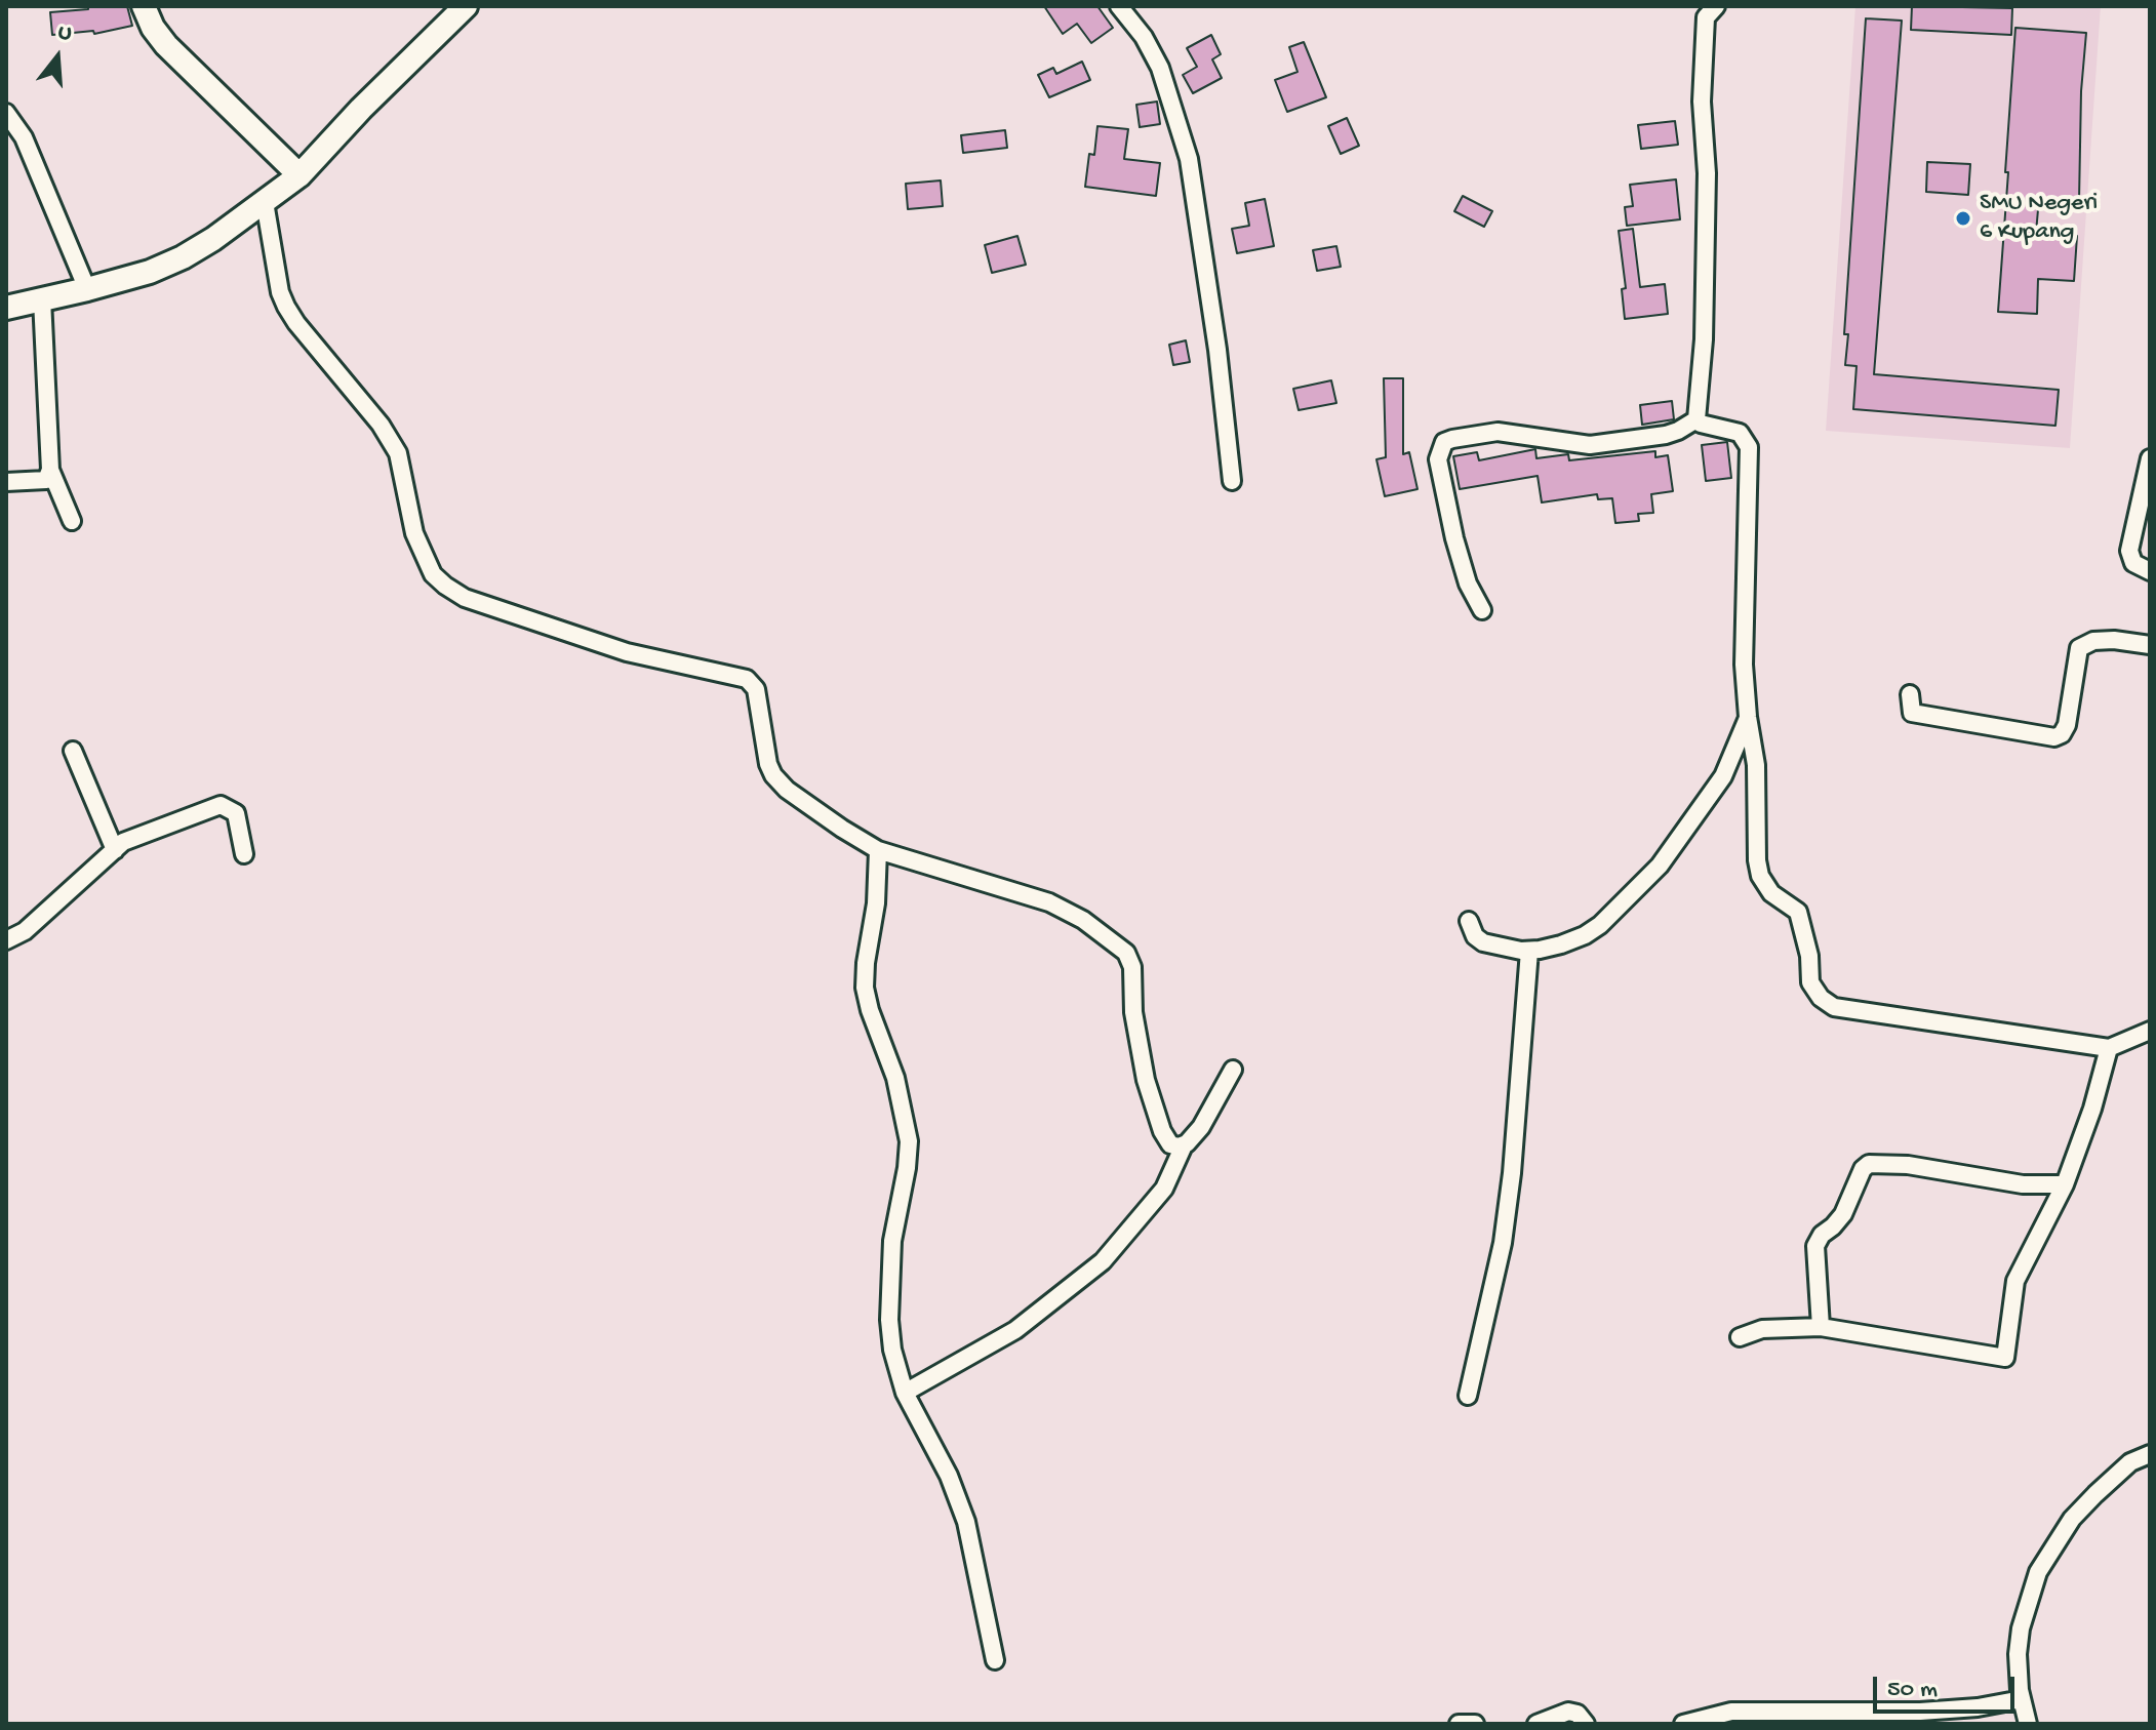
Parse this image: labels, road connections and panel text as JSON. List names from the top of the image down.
{
  "places": ["SMU Negeri 6 Kupang"],
  "scale_bar": "50 m",
  "north": "top"
}
